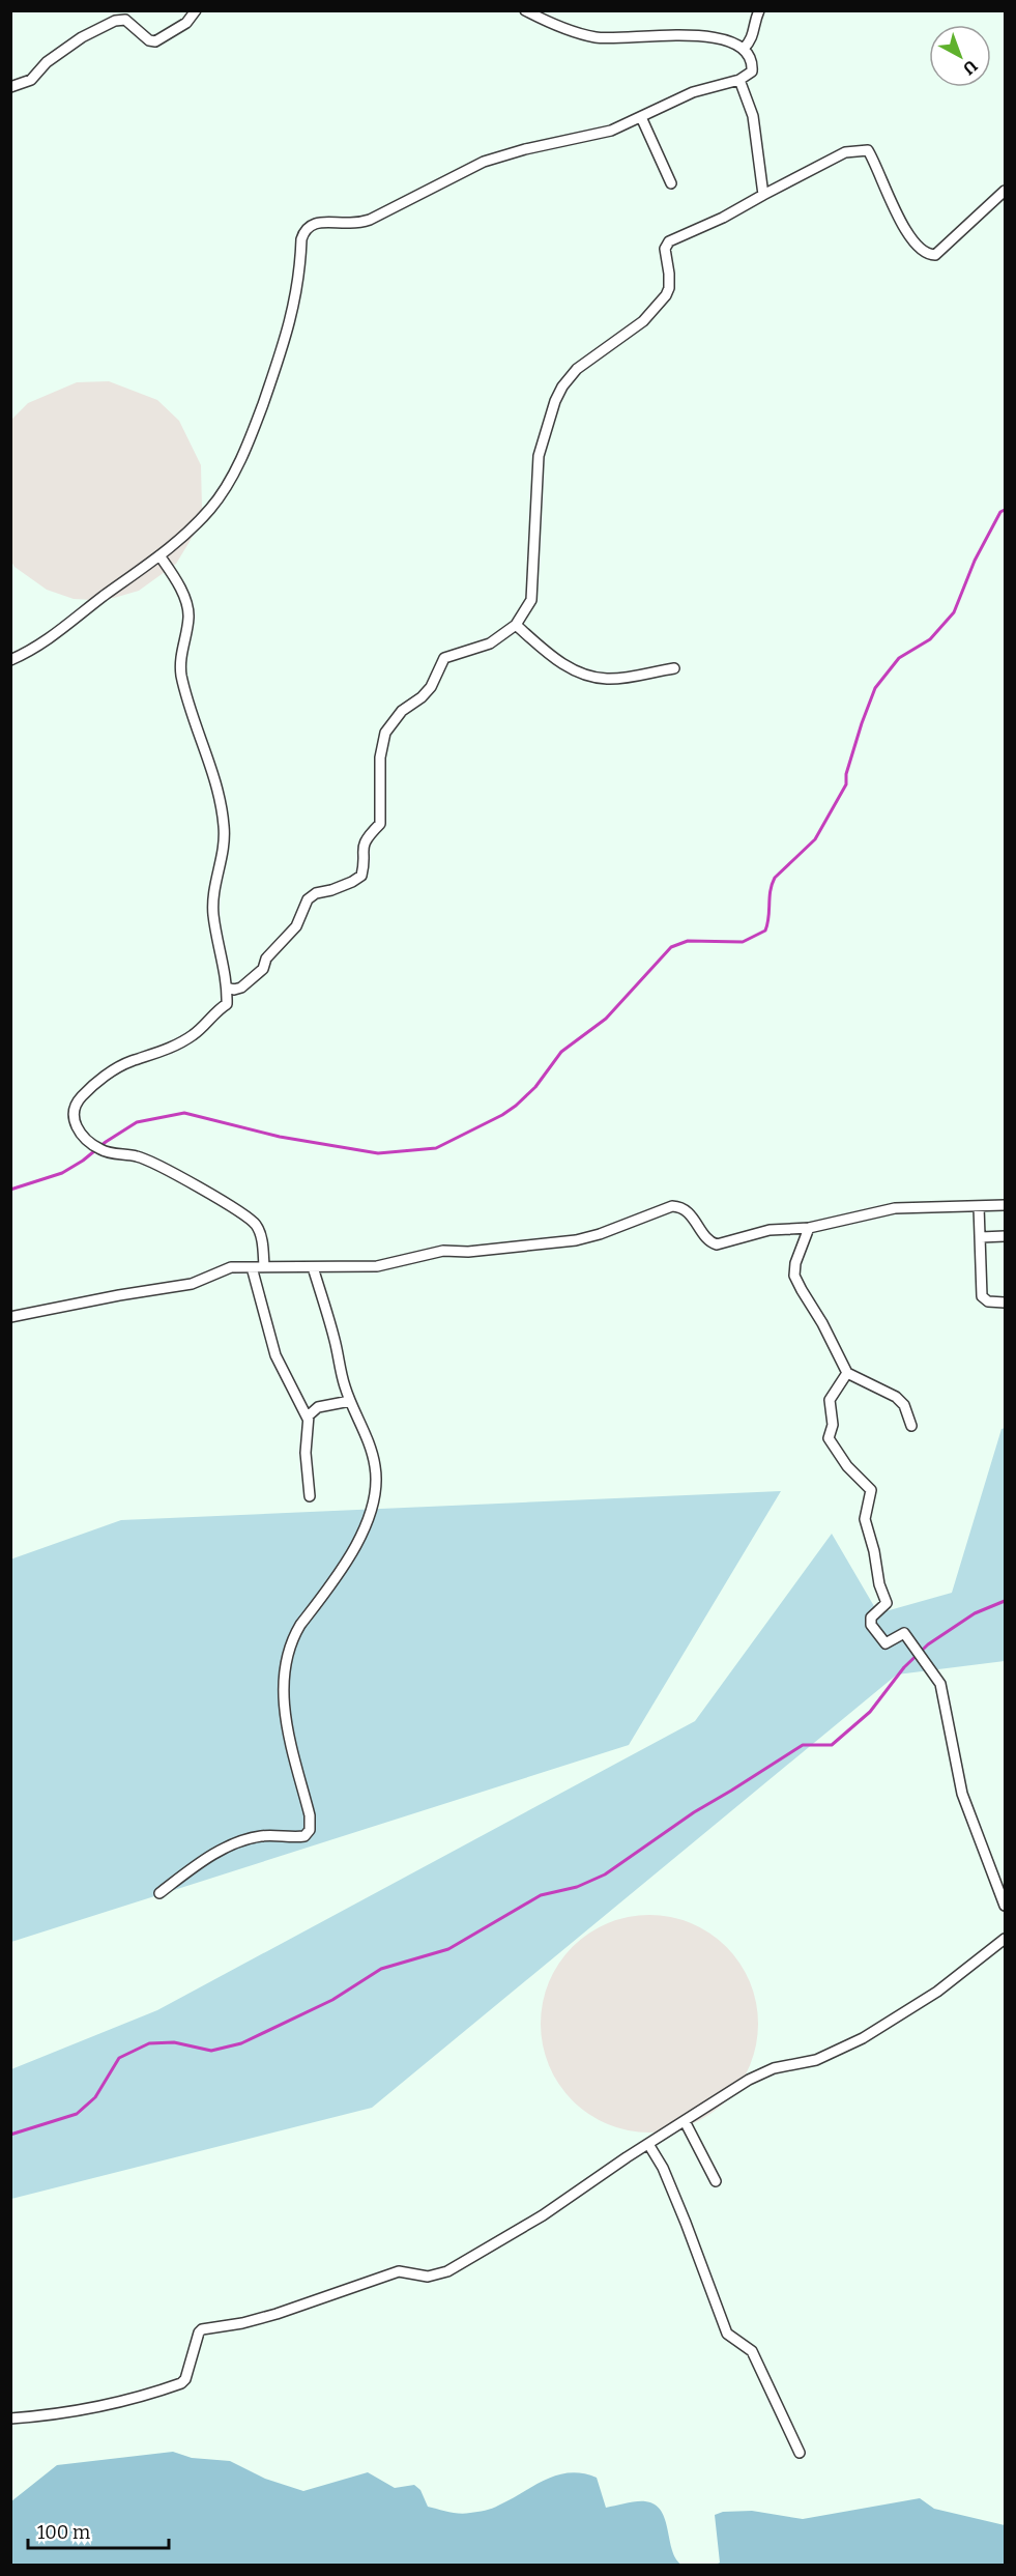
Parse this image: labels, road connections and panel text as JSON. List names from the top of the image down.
{
  "scale_bar": "100 m",
  "north": "bottom right"
}
